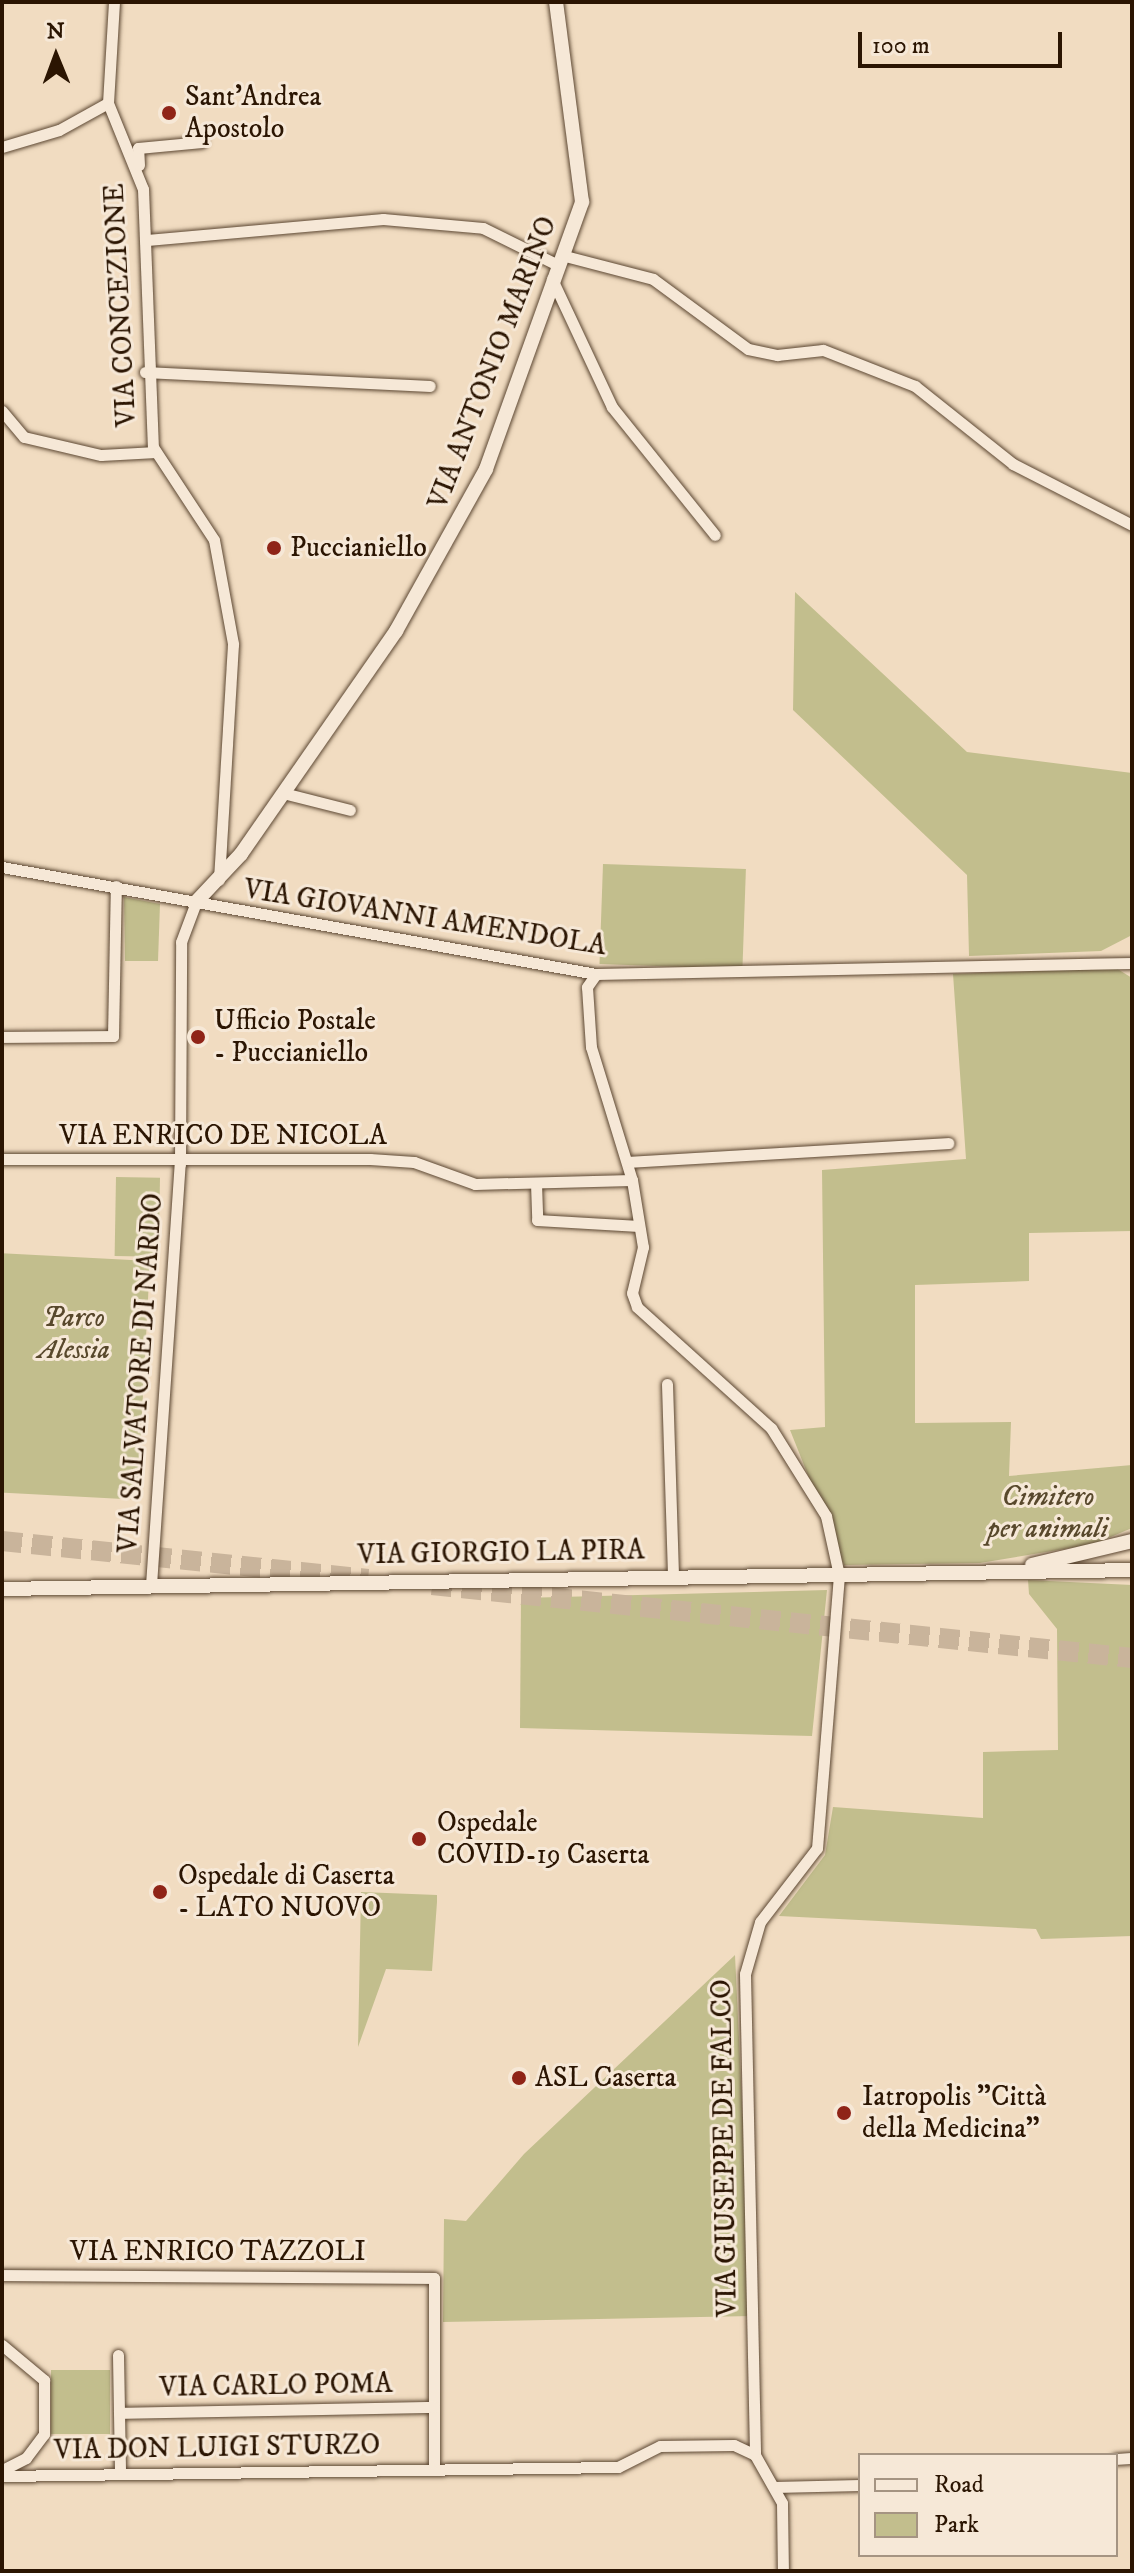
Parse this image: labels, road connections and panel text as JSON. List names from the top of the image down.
{
  "streets": {
    "street": [
      "VIA CONCEZIONE",
      "VIA ANTONIO MARINO",
      "VIA GIOVANNI AMENDOLA",
      "VIA ENRICO DE NICOLA",
      "VIA SALVATORE DI NARDO",
      "VIA GIORGIO LA PIRA",
      "VIA GIUSEPPE DE FALCO",
      "VIA ENRICO TAZZOLI",
      "VIA CARLO POMA",
      "VIA DON LUIGI STURZO"
    ]
  },
  "crossings": [
    ["VIA CONCEZIONE", "VIA ANTONIO MARINO"],
    ["VIA ANTONIO MARINO", "VIA GIOVANNI AMENDOLA"],
    ["VIA ANTONIO MARINO", "VIA SALVATORE DI NARDO"],
    ["VIA GIOVANNI AMENDOLA", "VIA SALVATORE DI NARDO"],
    ["VIA GIOVANNI AMENDOLA", "VIA GIUSEPPE DE FALCO"],
    ["VIA ENRICO DE NICOLA", "VIA SALVATORE DI NARDO"],
    ["VIA ENRICO DE NICOLA", "VIA GIUSEPPE DE FALCO"],
    ["VIA SALVATORE DI NARDO", "VIA GIORGIO LA PIRA"],
    ["VIA GIORGIO LA PIRA", "VIA GIUSEPPE DE FALCO"],
    ["VIA GIUSEPPE DE FALCO", "VIA DON LUIGI STURZO"],
    ["VIA ENRICO TAZZOLI", "VIA CARLO POMA"]
  ],
  "parks": ["Parco Alessia", "Cimitero per animali"],
  "places": [
    "Sant'Andrea Apostolo",
    "Puccianiello",
    "Ufficio Postale - Puccianiello",
    "Ospedale COVID-19 Caserta",
    "Ospedale di Caserta - LATO NUOVO",
    "ASL Caserta",
    "Iatropolis \"Città della Medicina\""
  ],
  "legend": ["Road", "Park"],
  "scale_bar": "100 m",
  "north": "top"
}
